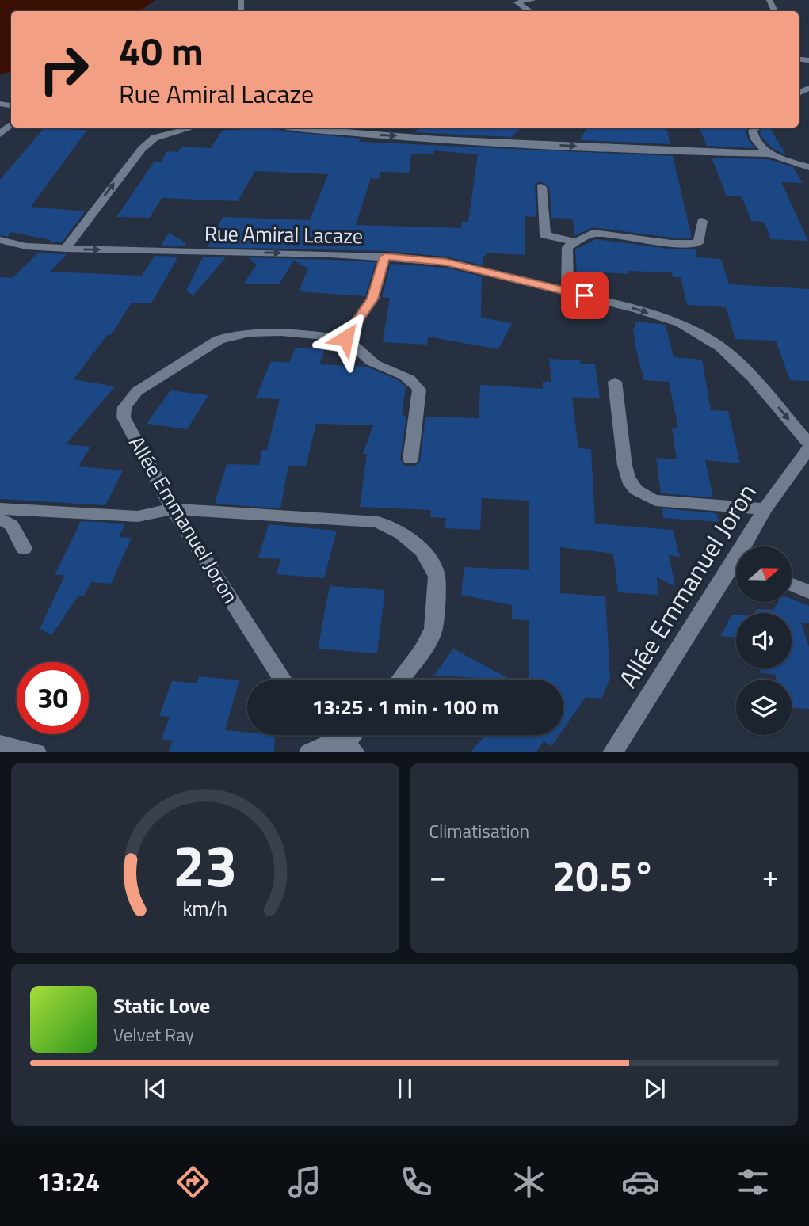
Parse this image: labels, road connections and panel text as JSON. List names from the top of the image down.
{
  "streets": {
    "street": ["Rue Amiral Lacaze", "Allée Emmanuel Joron"]
  },
  "crossings": [
    ["Rue Amiral Lacaze", "Allée Emmanuel Joron"]
  ],
  "one_way": ["Rue Amiral Lacaze"],
  "north": "right",
  "page": {
    "turn": ["40 m", "Rue Amiral Lacaze"],
    "limit": "30",
    "trip": "13:25 · 1 min · 100 m",
    "tile": "Climatisation",
    "heat": ["−", "20.5°", "+"],
    "song": ["Static Love", "Velvet Ray"],
    "tabs": "13:24",
    "gauge": ["23", "km/h"]
  }
}
